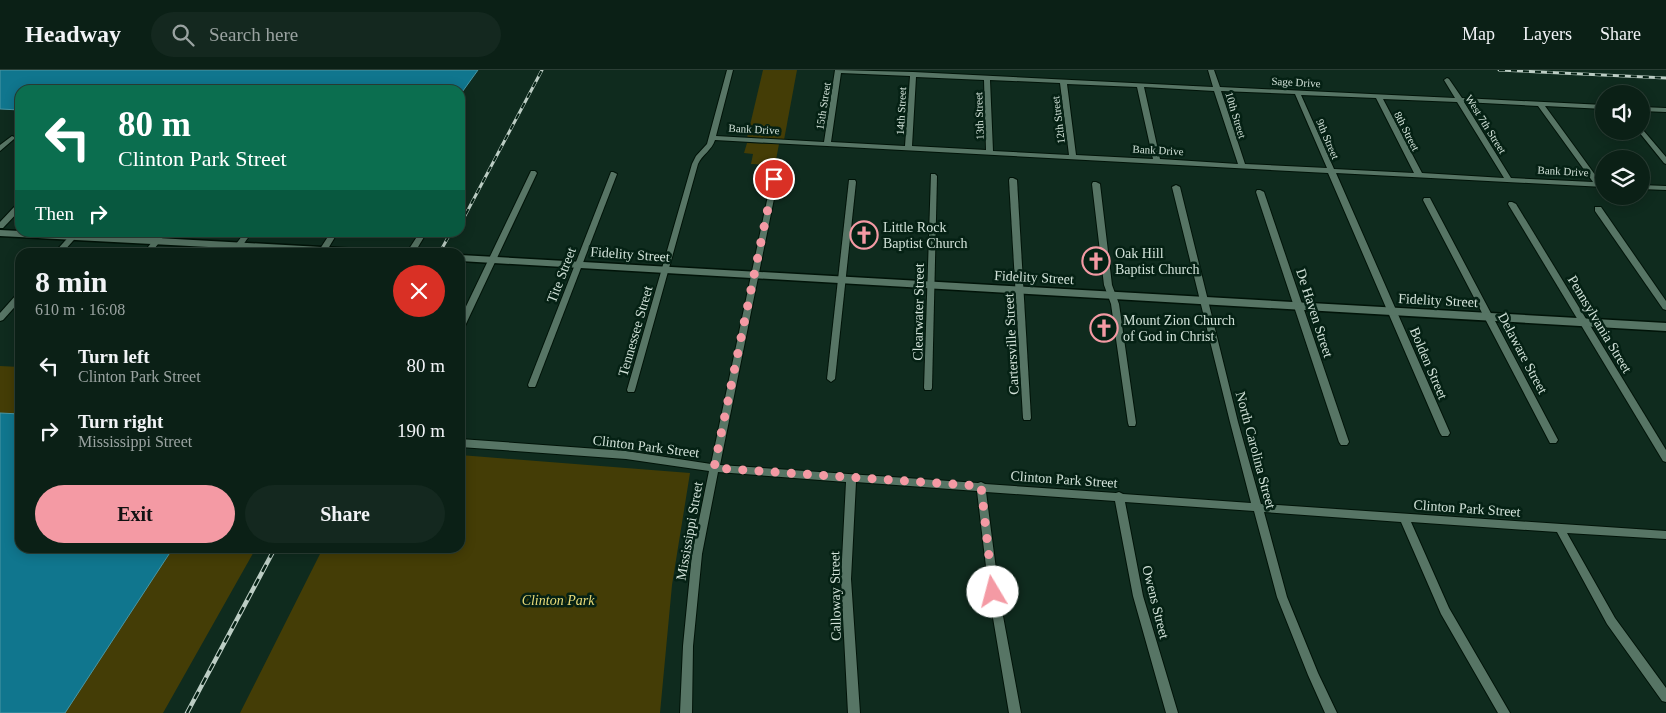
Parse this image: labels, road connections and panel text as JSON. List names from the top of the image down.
{
  "streets": {
    "main road": ["Fidelity Street"],
    "street": [
      "Sage Drive",
      "15th Street",
      "14th Street",
      "10th Street",
      "13th Street",
      "12th Street",
      "West 7th Street",
      "Bank Drive",
      "8th Street",
      "9th Street",
      "Tite Street",
      "Clearwater Street",
      "De Haven Street",
      "Pennsylvania Street",
      "Tennessee Street",
      "Cartersville Street",
      "Delaware Street",
      "Bolden Street",
      "Clinton Park Street",
      "North Carolina Street",
      "Mississippi Street",
      "Calloway Street",
      "Owens Street"
    ]
  },
  "crossings": [
    ["Sage Drive", "15th Street"],
    ["Sage Drive", "14th Street"],
    ["Sage Drive", "10th Street"],
    ["Sage Drive", "13th Street"],
    ["Sage Drive", "12th Street"],
    ["Sage Drive", "West 7th Street"],
    ["Sage Drive", "8th Street"],
    ["Sage Drive", "9th Street"],
    ["15th Street", "Bank Drive"],
    ["14th Street", "Bank Drive"],
    ["10th Street", "Bank Drive"],
    ["13th Street", "Bank Drive"],
    ["12th Street", "Bank Drive"],
    ["West 7th Street", "Bank Drive"],
    ["Bank Drive", "8th Street"],
    ["Bank Drive", "9th Street"],
    ["Bank Drive", "Tennessee Street"],
    ["9th Street", "Bolden Street"],
    ["Fidelity Street", "Tite Street"],
    ["Fidelity Street", "Clearwater Street"],
    ["Fidelity Street", "De Haven Street"],
    ["Fidelity Street", "Pennsylvania Street"],
    ["Fidelity Street", "Tennessee Street"],
    ["Fidelity Street", "Cartersville Street"],
    ["Fidelity Street", "Delaware Street"],
    ["Fidelity Street", "Bolden Street"],
    ["Fidelity Street", "North Carolina Street"],
    ["Fidelity Street", "Mississippi Street"],
    ["Clinton Park Street", "North Carolina Street"],
    ["Clinton Park Street", "Mississippi Street"],
    ["Clinton Park Street", "Calloway Street"],
    ["Clinton Park Street", "Owens Street"]
  ],
  "parks": ["Clinton Park"],
  "places": {
    "church": ["Little Rock Baptist Church", "Oak Hill Baptist Church", "Mount Zion Church of God in Christ"]
  },
  "page": {
    "header": "Headway",
    "search": "Search here",
    "nav": ["Map", "Layers", "Share"],
    "turn": ["80 m", "Clinton Park Street"],
    "then": "Then",
    "heading": ["8 min", "610 m · 16:08"],
    "list": [
      {
        "name": "Turn left",
        "note": "Clinton Park Street",
        "value": "80 m"
      },
      {
        "name": "Turn right",
        "note": "Mississippi Street",
        "value": "190 m"
      }
    ],
    "buttons": ["Exit", "Share"]
  }
}
